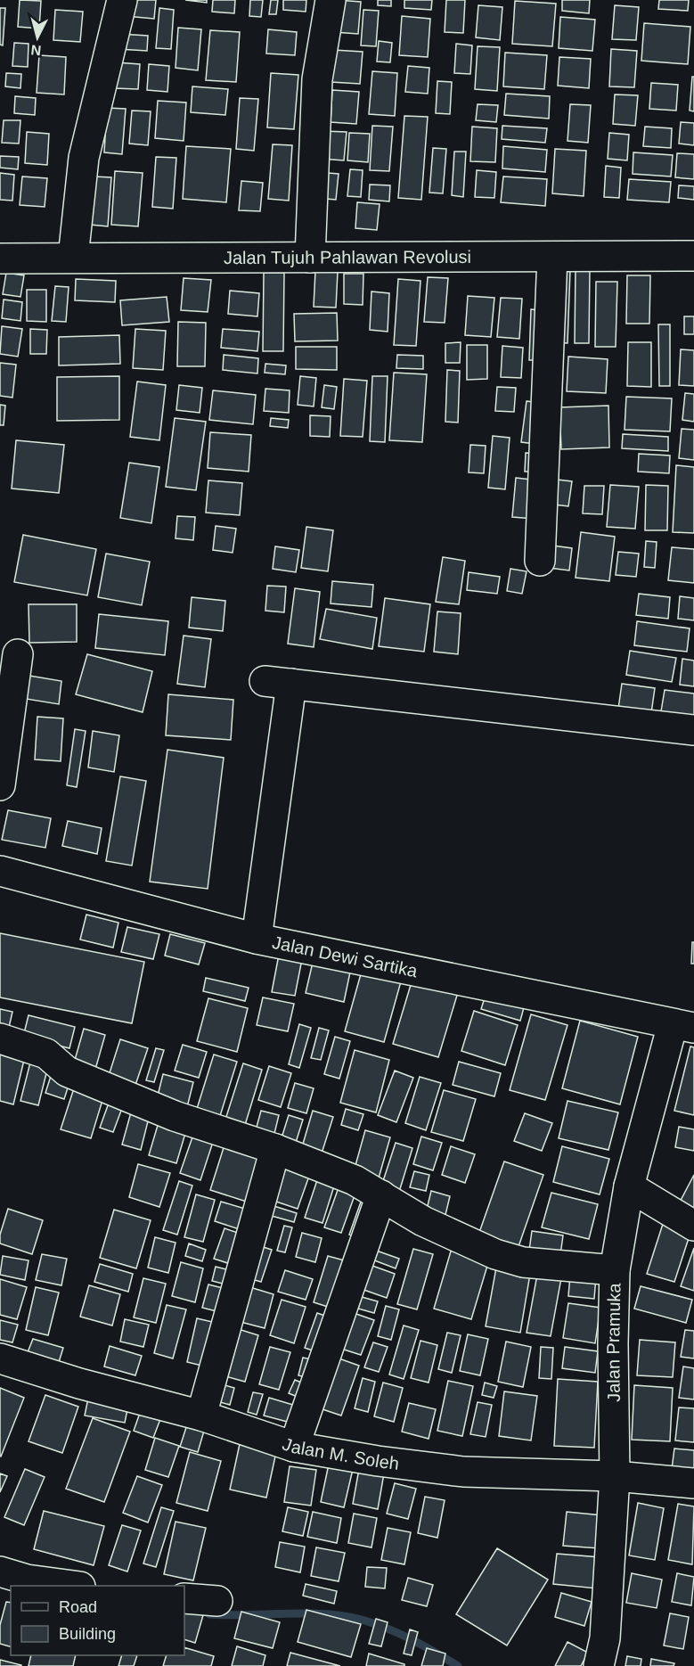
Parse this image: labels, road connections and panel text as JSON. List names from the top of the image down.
{
  "streets": {
    "street": [
      "Jalan Tujuh Pahlawan Revolusi",
      "Jalan Dewi Sartika",
      "Jalan Pramuka",
      "Jalan M. Soleh"
    ]
  },
  "crossings": [
    ["Jalan Dewi Sartika", "Jalan Pramuka"],
    ["Jalan Pramuka", "Jalan M. Soleh"]
  ],
  "legend": ["Road", "Building"],
  "north": "bottom"
}
